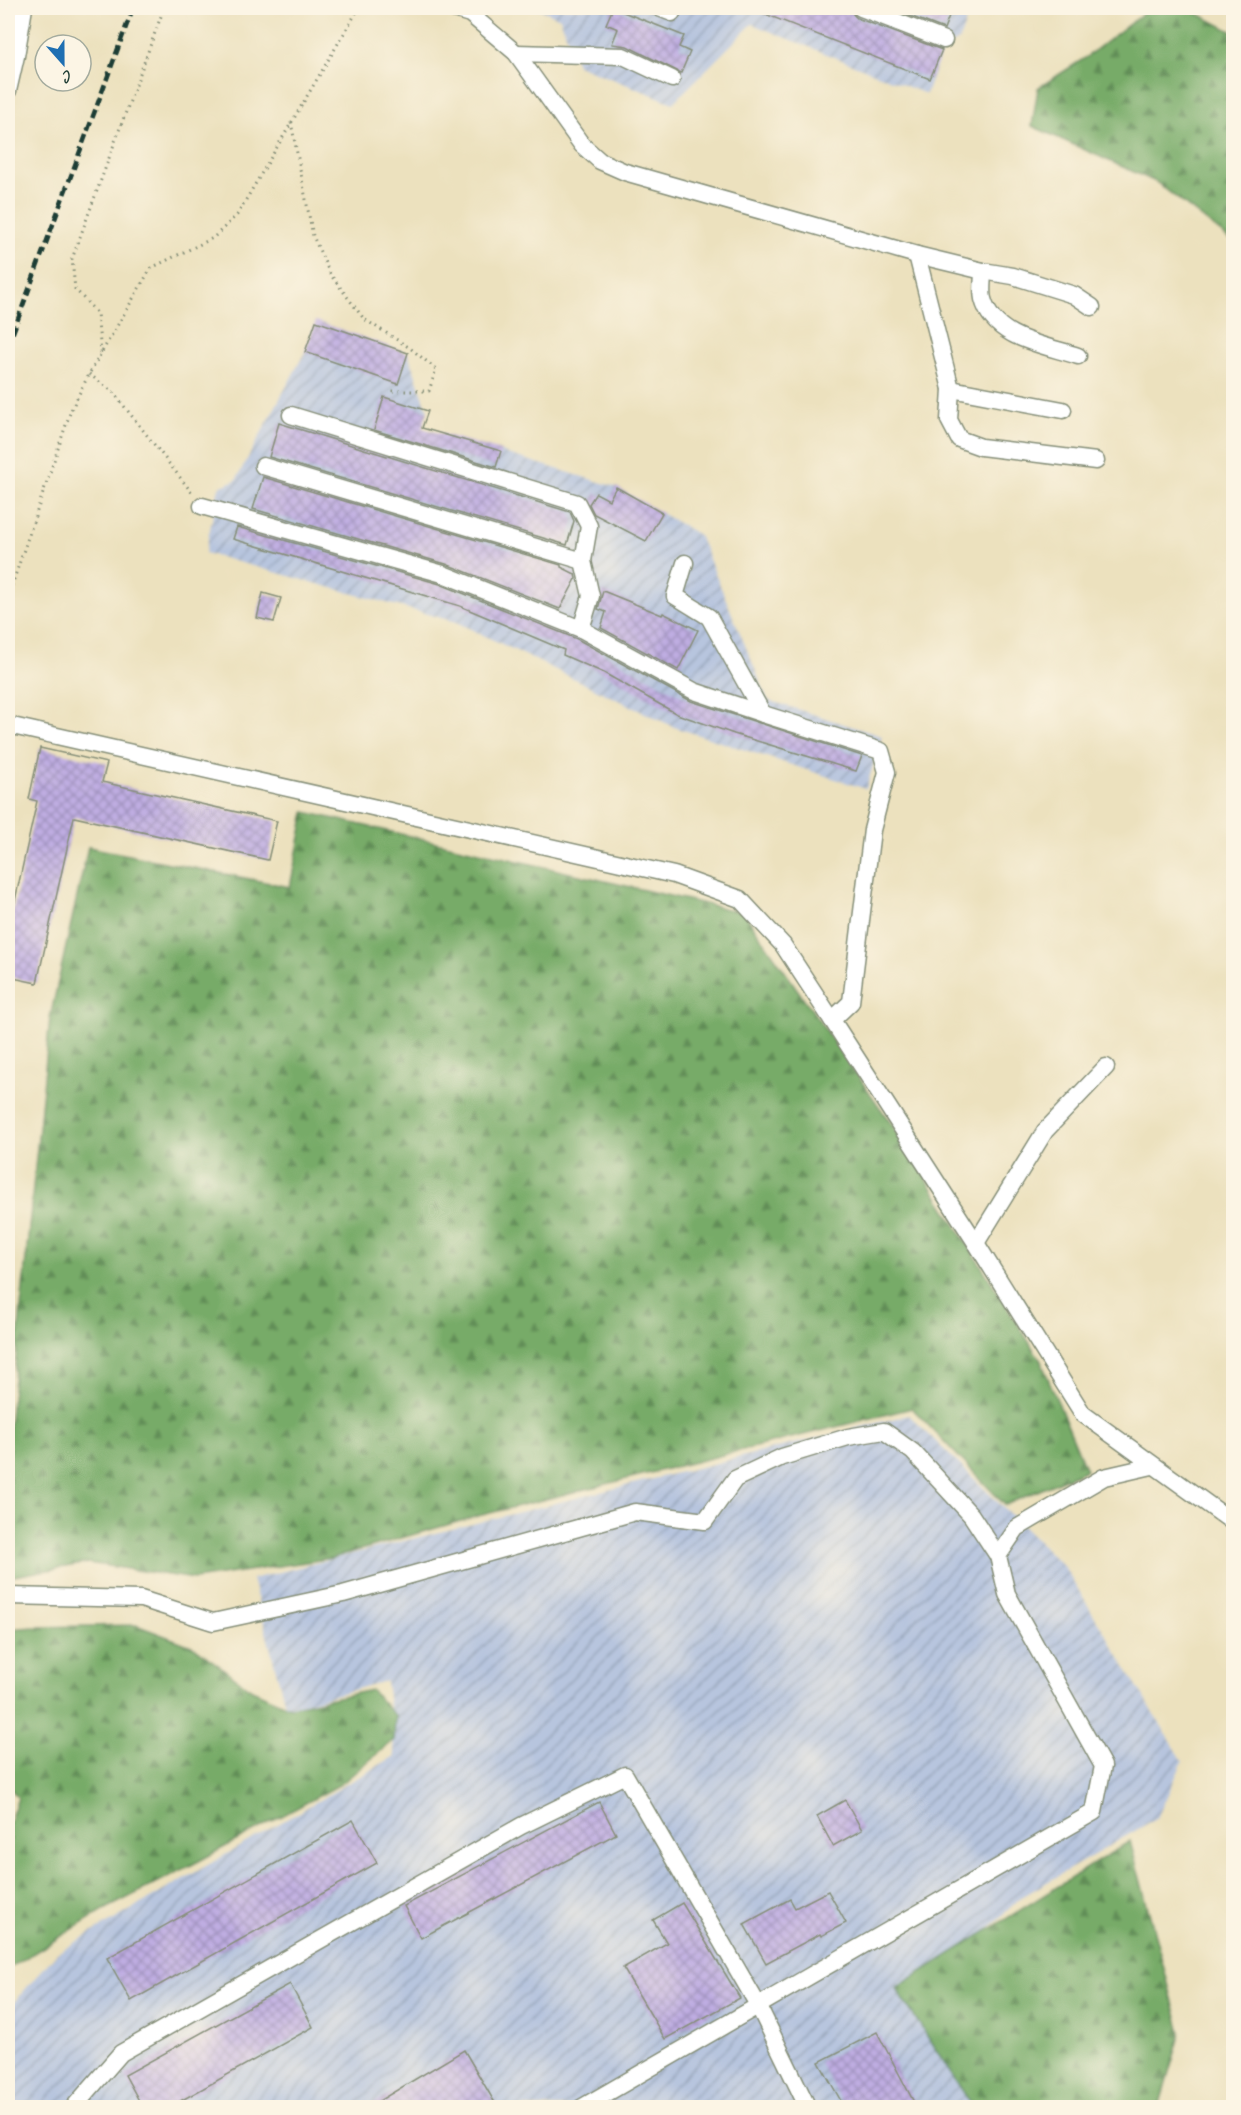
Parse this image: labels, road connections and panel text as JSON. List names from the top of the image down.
{
  "north": "bottom"
}
